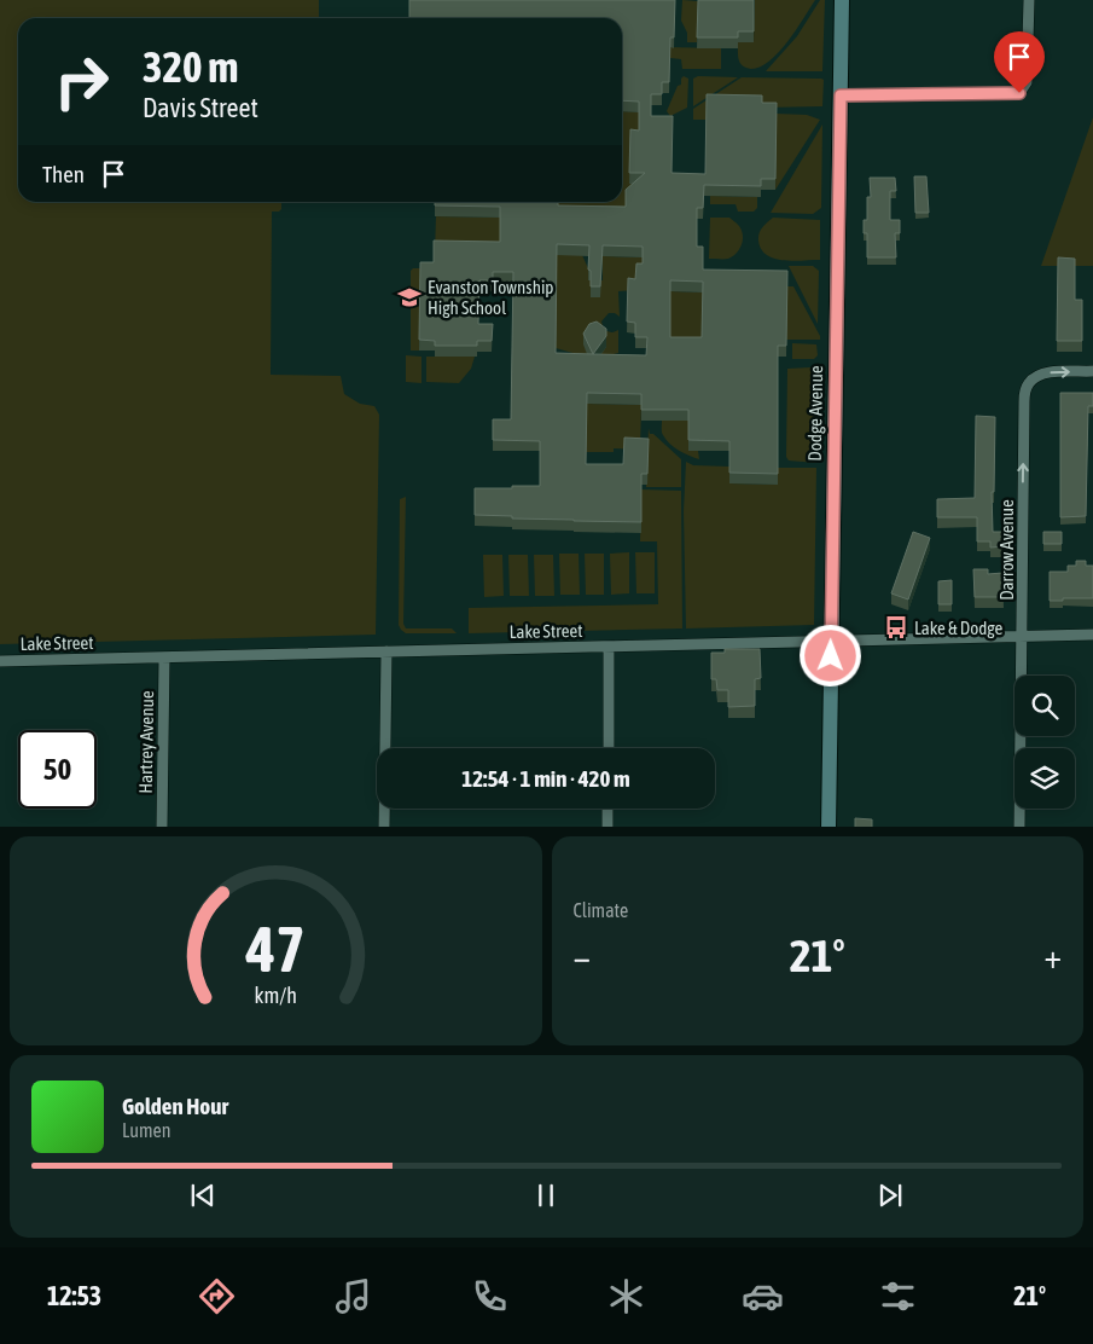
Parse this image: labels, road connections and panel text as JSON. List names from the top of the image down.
{
  "streets": {
    "main road": ["Dodge Avenue"],
    "street": ["Darrow Avenue", "Lake Street", "Hartrey Avenue"]
  },
  "crossings": [
    ["Dodge Avenue", "Lake Street"],
    ["Darrow Avenue", "Lake Street"],
    ["Lake Street", "Hartrey Avenue"]
  ],
  "one_way": ["Darrow Avenue"],
  "places": {
    "school or university": ["Evanston Township High School"],
    "bus stop": ["Lake & Dodge"]
  },
  "page": {
    "turn": ["320 m", "Davis Street"],
    "then": "Then",
    "limit": "50",
    "trip": "12:54 · 1 min · 420 m",
    "tile": "Climate",
    "heat": ["−", "21°", "+"],
    "song": ["Golden Hour", "Lumen"],
    "tabs": ["12:53", "21°"],
    "gauge": ["47", "km/h"]
  }
}
